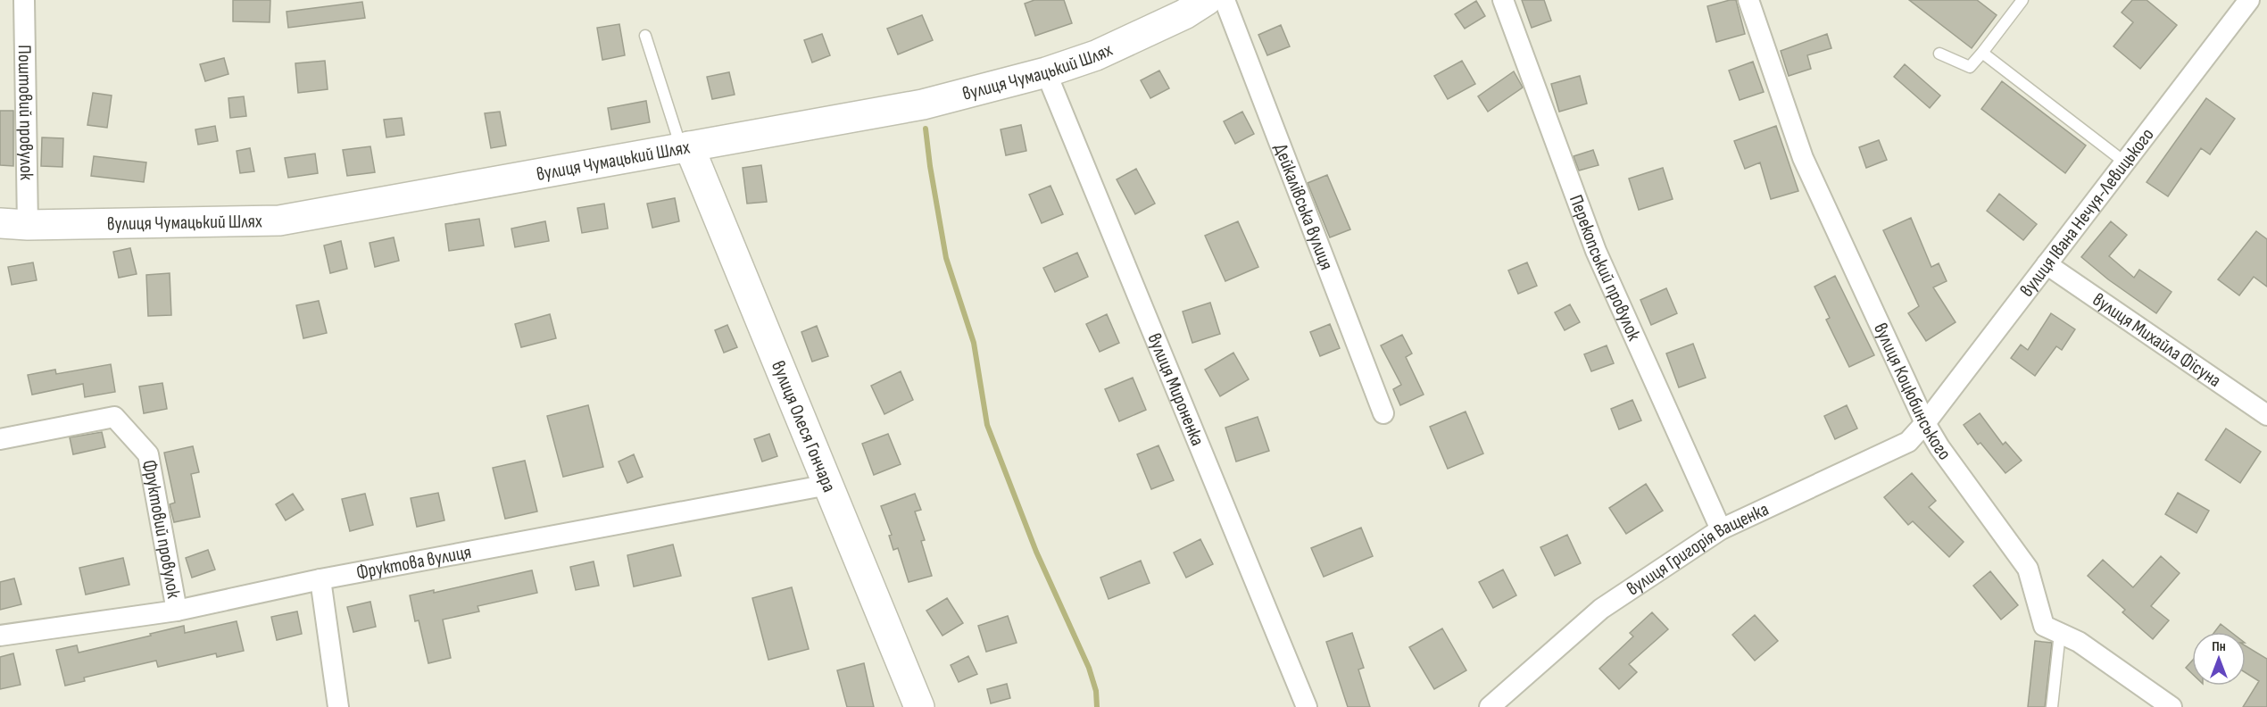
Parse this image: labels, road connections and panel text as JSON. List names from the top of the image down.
{
  "streets": {
    "main road": ["вулиця Чумацький Шлях", "вулиця Олеся Гончара"],
    "street": [
      "Поштовий провулок",
      "Дейкалівська вулиця",
      "вулиця Івана Нечуя-Левицького",
      "Перекопський провулок",
      "вулиця Михайла Фісуна",
      "вулиця Мироненка",
      "вулиця Коцюбинського",
      "Фруктовий провулок",
      "вулиця Григорія Ващенка",
      "Фруктова вулиця"
    ]
  },
  "crossings": [
    ["вулиця Чумацький Шлях", "Поштовий провулок"],
    ["вулиця Чумацький Шлях", "вулиця Мироненка"],
    ["вулиця Чумацький Шлях", "вулиця Олеся Гончара"],
    ["вулиця Івана Нечуя-Левицького", "вулиця Михайла Фісуна"],
    ["вулиця Івана Нечуя-Левицького", "вулиця Коцюбинського"],
    ["вулиця Івана Нечуя-Левицького", "вулиця Григорія Ващенка"],
    ["Перекопський провулок", "вулиця Григорія Ващенка"],
    ["вулиця Коцюбинського", "вулиця Григорія Ващенка"],
    ["вулиця Олеся Гончара", "Фруктова вулиця"],
    ["Фруктовий провулок", "Фруктова вулиця"]
  ],
  "north": "top"
}
